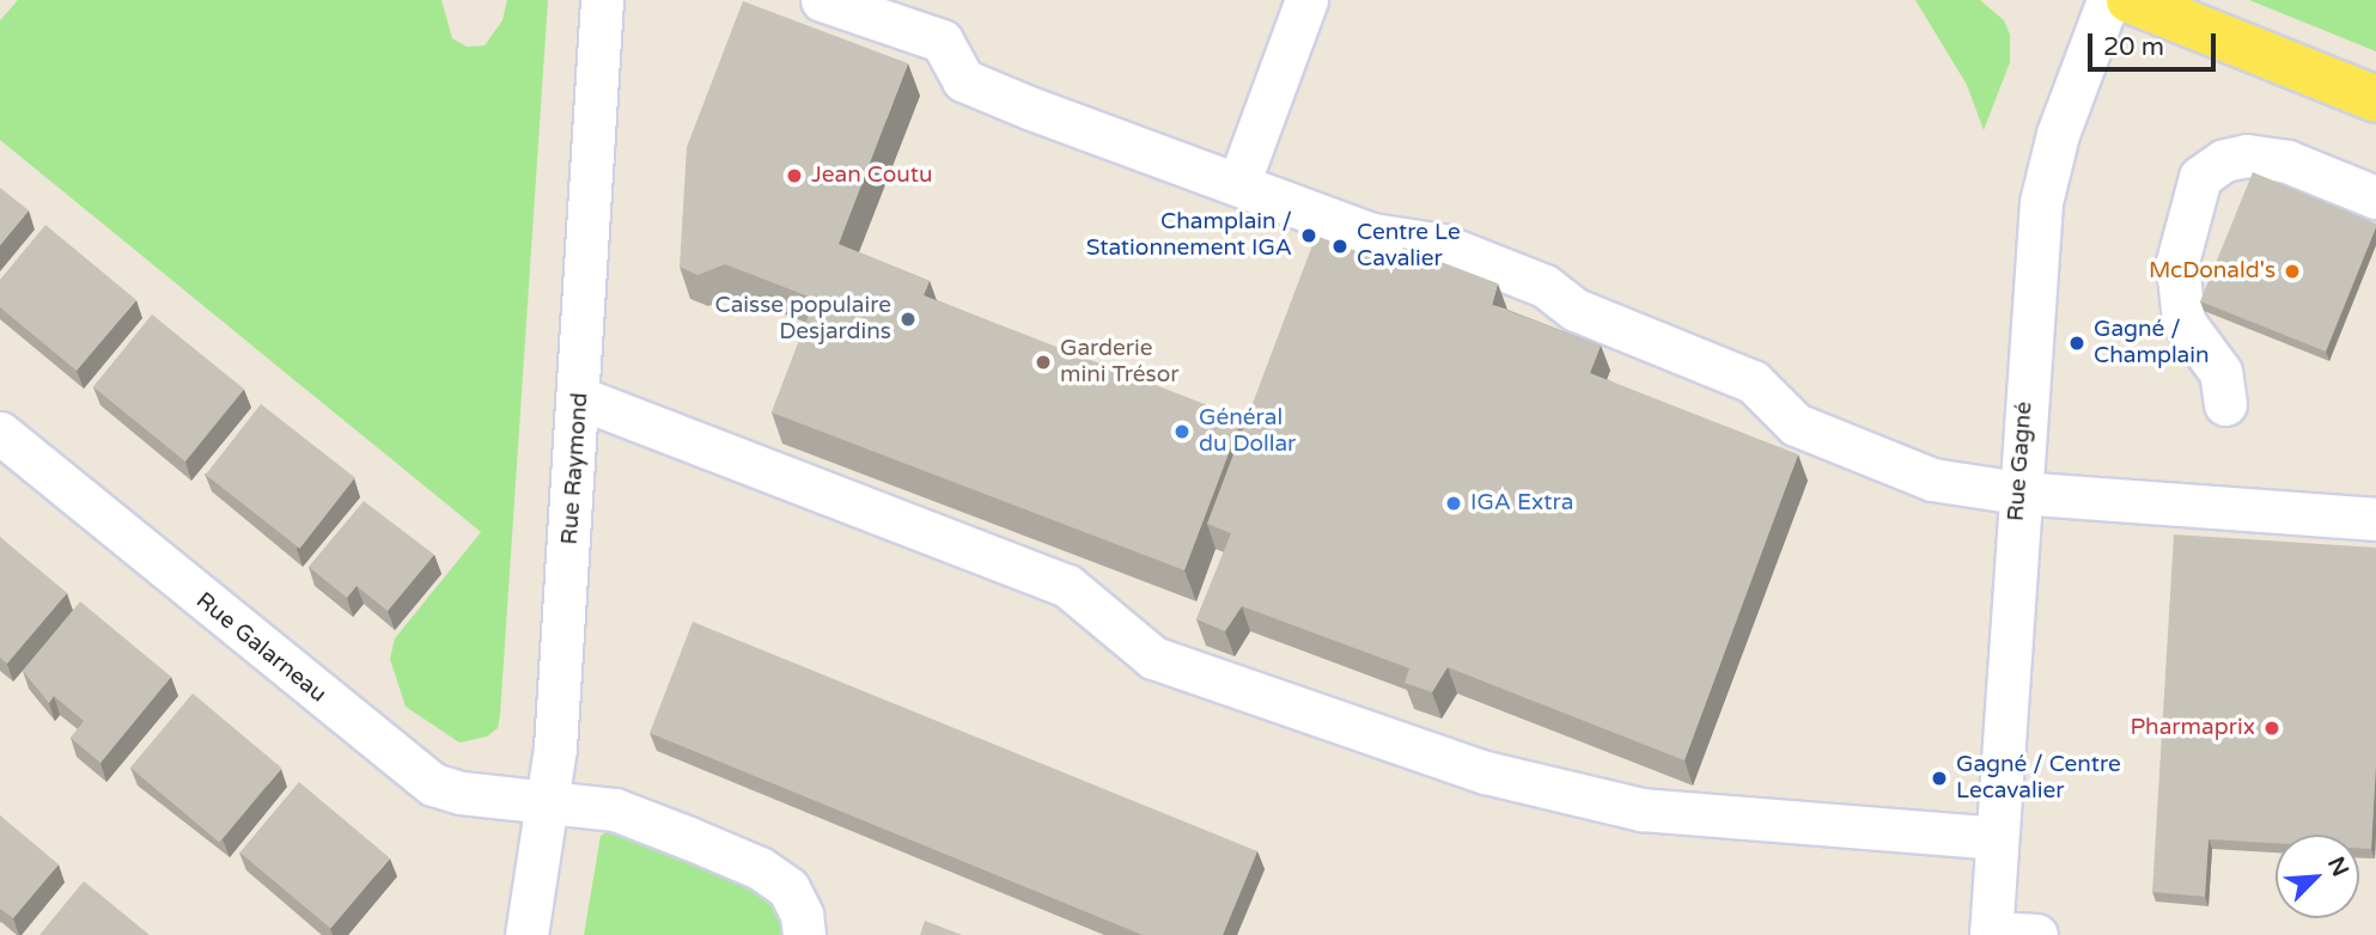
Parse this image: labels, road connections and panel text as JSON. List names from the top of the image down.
{
  "streets": {
    "street": ["Rue Gagné", "Rue Raymond", "Rue Galarneau"]
  },
  "crossings": [
    ["Rue Raymond", "Rue Galarneau"]
  ],
  "places": [
    "Jean Coutu",
    "Champlain / Stationnement IGA",
    "Centre Le Cavalier",
    "McDonald's",
    "Caisse populaire Desjardins",
    "Gagné / Champlain",
    "Garderie mini Trésor",
    "Général du Dollar",
    "IGA Extra",
    "Pharmaprix",
    "Gagné / Centre Lecavalier"
  ],
  "scale_bar": "20 m",
  "north": "top right"
}
